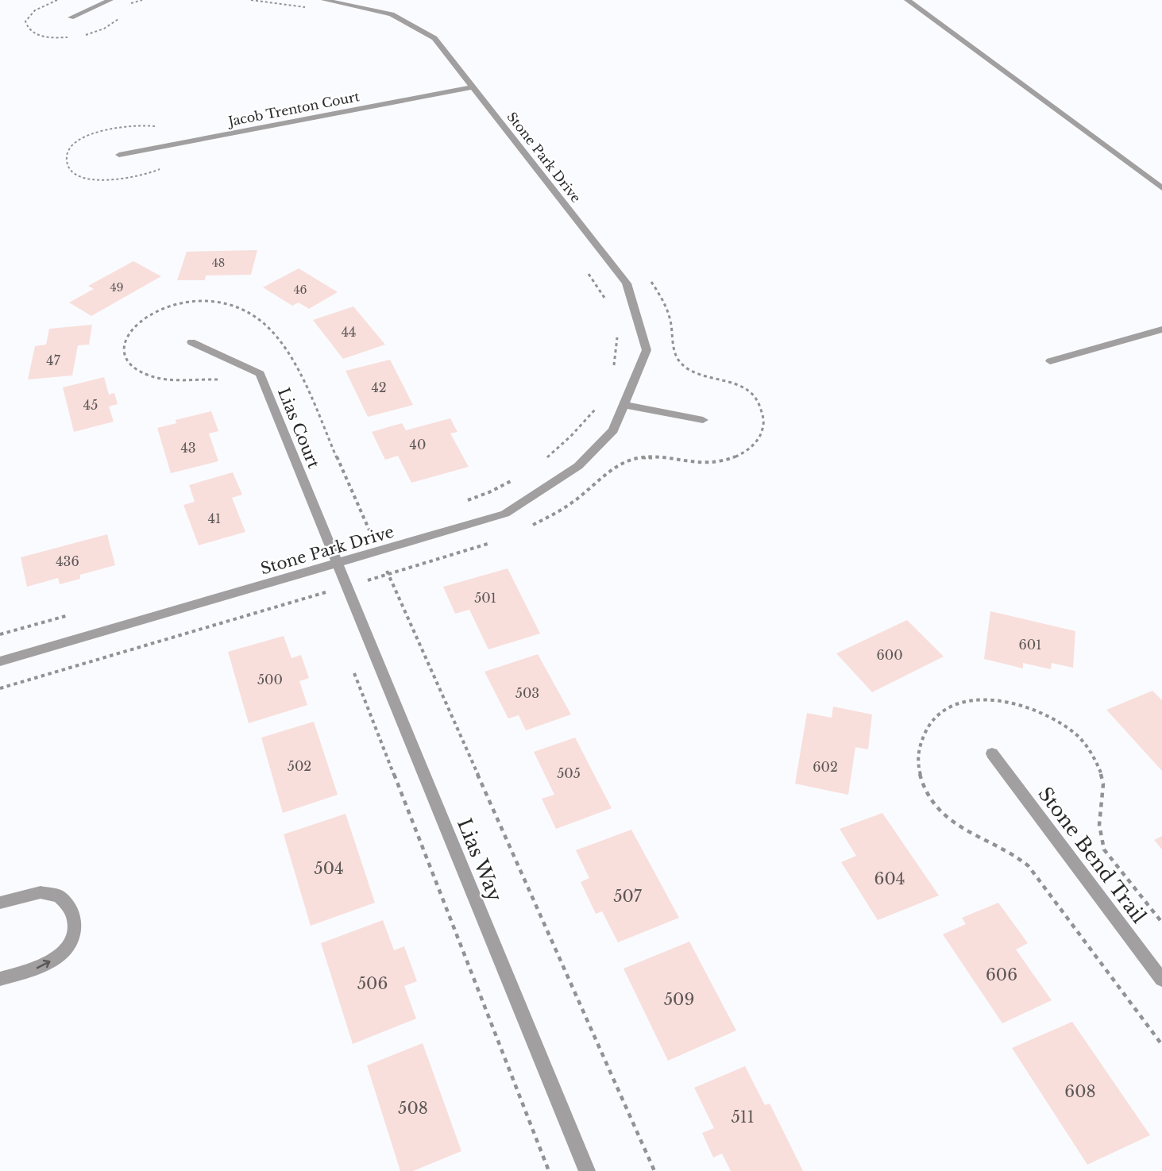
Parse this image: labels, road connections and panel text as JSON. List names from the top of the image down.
{
  "streets": {
    "street": [
      "Jacob Trenton Court",
      "Stone Park Drive",
      "Lias Court",
      "Stone Bend Trail",
      "Lias Way"
    ]
  },
  "crossings": [
    ["Jacob Trenton Court", "Stone Park Drive"],
    ["Stone Park Drive", "Lias Court"],
    ["Stone Park Drive", "Lias Way"],
    ["Lias Court", "Lias Way"]
  ],
  "house_numbers": [
    "48",
    "49",
    "46",
    "44",
    "47",
    "42",
    "45",
    "40",
    "43",
    "41",
    "436",
    "501",
    "601",
    "600",
    "500",
    "503",
    "502",
    "602",
    "505",
    "504",
    "604",
    "507",
    "606",
    "506",
    "509",
    "608",
    "508",
    "511"
  ]
}
